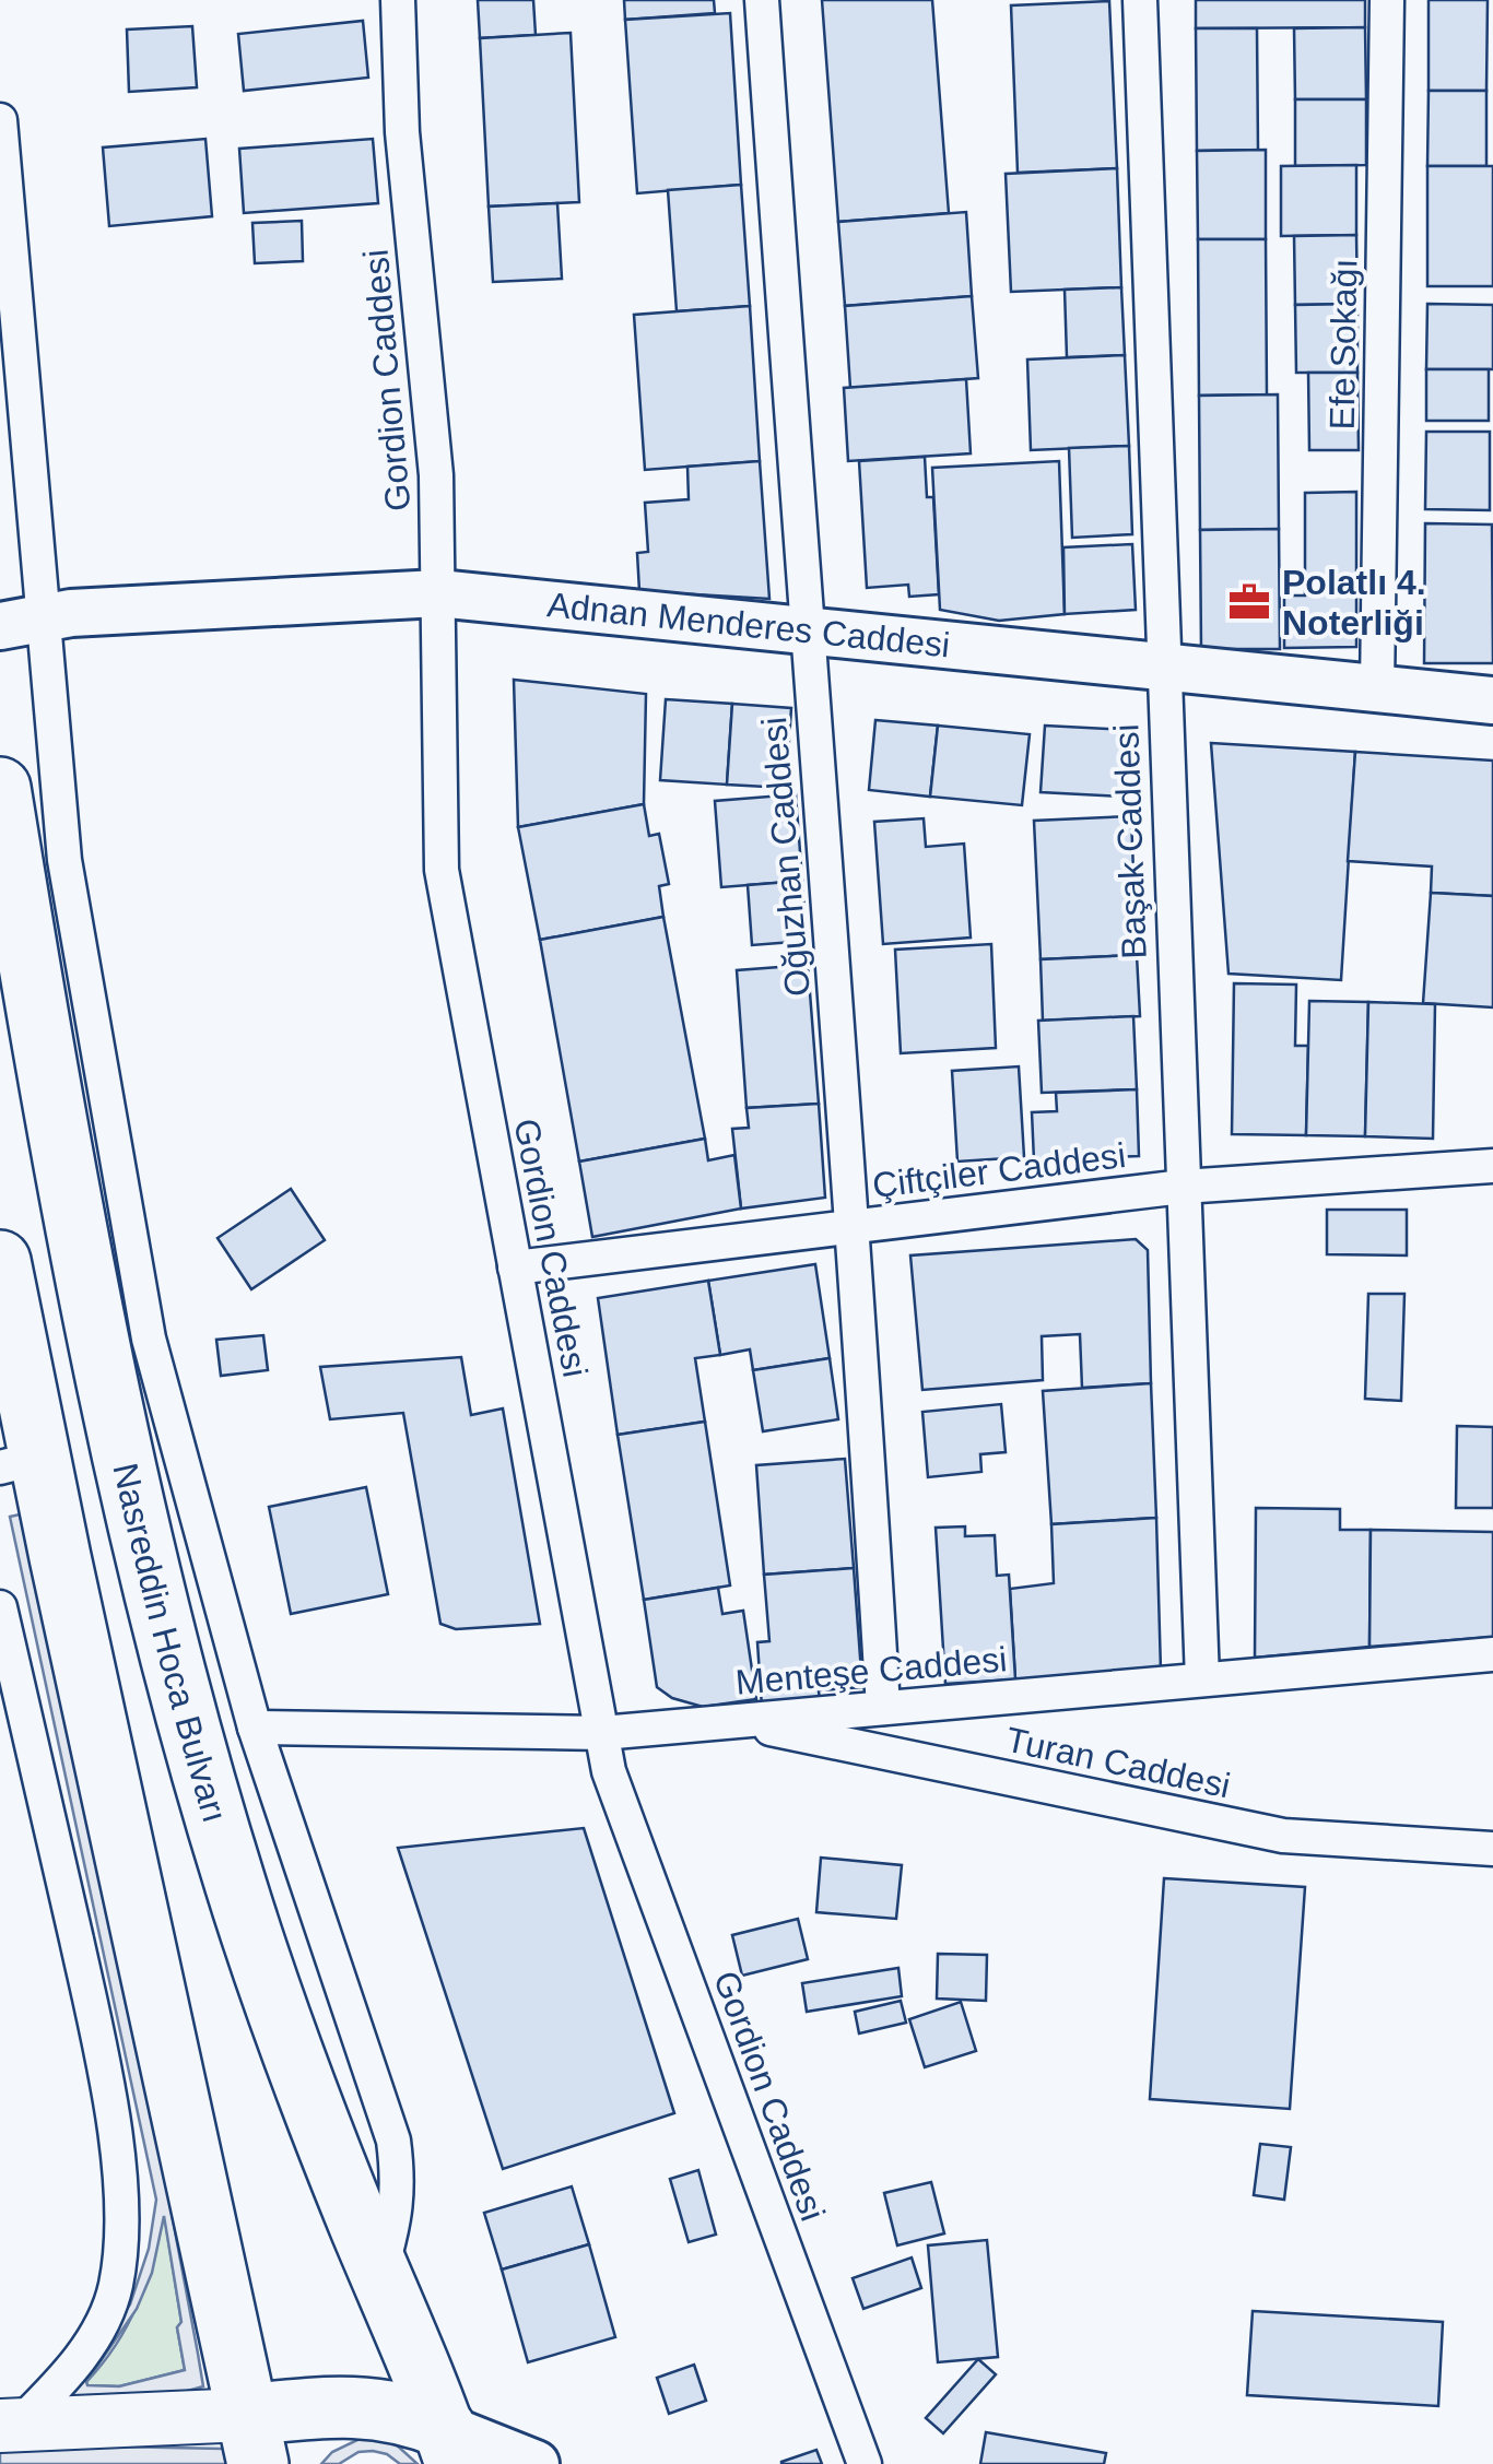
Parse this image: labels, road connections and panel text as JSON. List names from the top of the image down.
{
  "streets": {
    "highway": ["Nasreddin Hoca Bulvarı"],
    "street": [
      "Efe Sokağı",
      "Gordion Caddesi",
      "Adnan Menderes Caddesi",
      "Başak Caddesi",
      "Oğuzhan Caddesi",
      "Çiftçiler Caddesi",
      "Menteşe Caddesi",
      "Turan Caddesi"
    ]
  },
  "crossings": [
    ["Efe Sokağı", "Adnan Menderes Caddesi"],
    ["Gordion Caddesi", "Adnan Menderes Caddesi"],
    ["Gordion Caddesi", "Çiftçiler Caddesi"],
    ["Gordion Caddesi", "Menteşe Caddesi"],
    ["Adnan Menderes Caddesi", "Başak Caddesi"],
    ["Adnan Menderes Caddesi", "Oğuzhan Caddesi"],
    ["Başak Caddesi", "Çiftçiler Caddesi"],
    ["Başak Caddesi", "Menteşe Caddesi"],
    ["Oğuzhan Caddesi", "Çiftçiler Caddesi"],
    ["Oğuzhan Caddesi", "Menteşe Caddesi"],
    ["Menteşe Caddesi", "Turan Caddesi"]
  ],
  "places": {
    "office": ["Polatlı 4. Noterliği"]
  }
}
